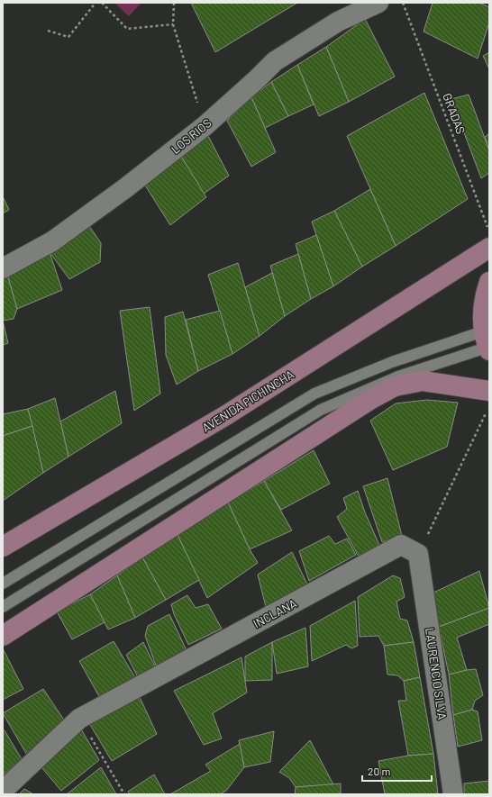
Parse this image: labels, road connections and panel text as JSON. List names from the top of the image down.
{
  "streets": {
    "main road": ["AVENIDA PICHINCHA"],
    "street": ["LOS RIOS", "INCLANA", "LAURENCIO SILVA"],
    "path": ["GRADAS"]
  },
  "crossings": [
    ["INCLANA", "LAURENCIO SILVA"]
  ],
  "scale_bar": "20 m"
}
